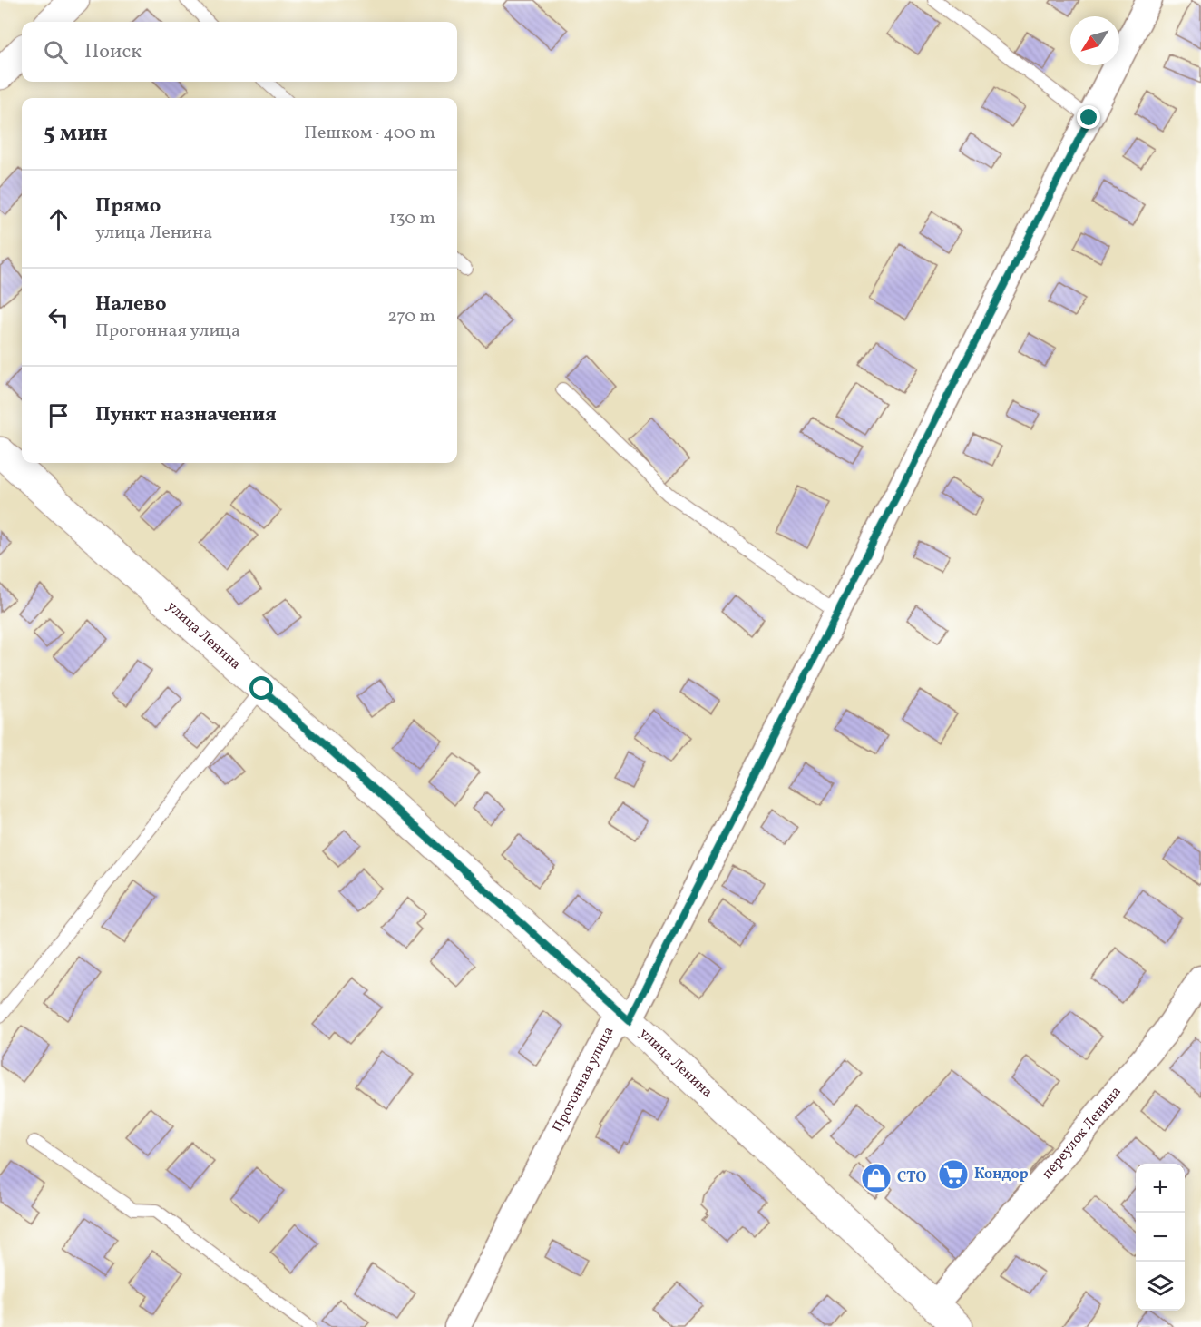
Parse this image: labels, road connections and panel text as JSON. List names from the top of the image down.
{
  "streets": {
    "street": ["улица Ленина", "Прогонная улица", "переулок Ленина"]
  },
  "crossings": [
    ["улица Ленина", "Прогонная улица"],
    ["улица Ленина", "переулок Ленина"]
  ],
  "places": {
    "supermarket": ["Кондор"],
    "shop": ["СТО"]
  },
  "north": "bottom left",
  "page": {
    "search": "Поиск",
    "heading": ["5 мин", "Пешком · 400 m"],
    "list": [
      ["Прямо", "улица Ленина", "130 m"],
      ["Налево", "Прогонная улица", "270 m"],
      "Пункт назначения"
    ],
    "map_buttons": ["+", "−"]
  }
}
